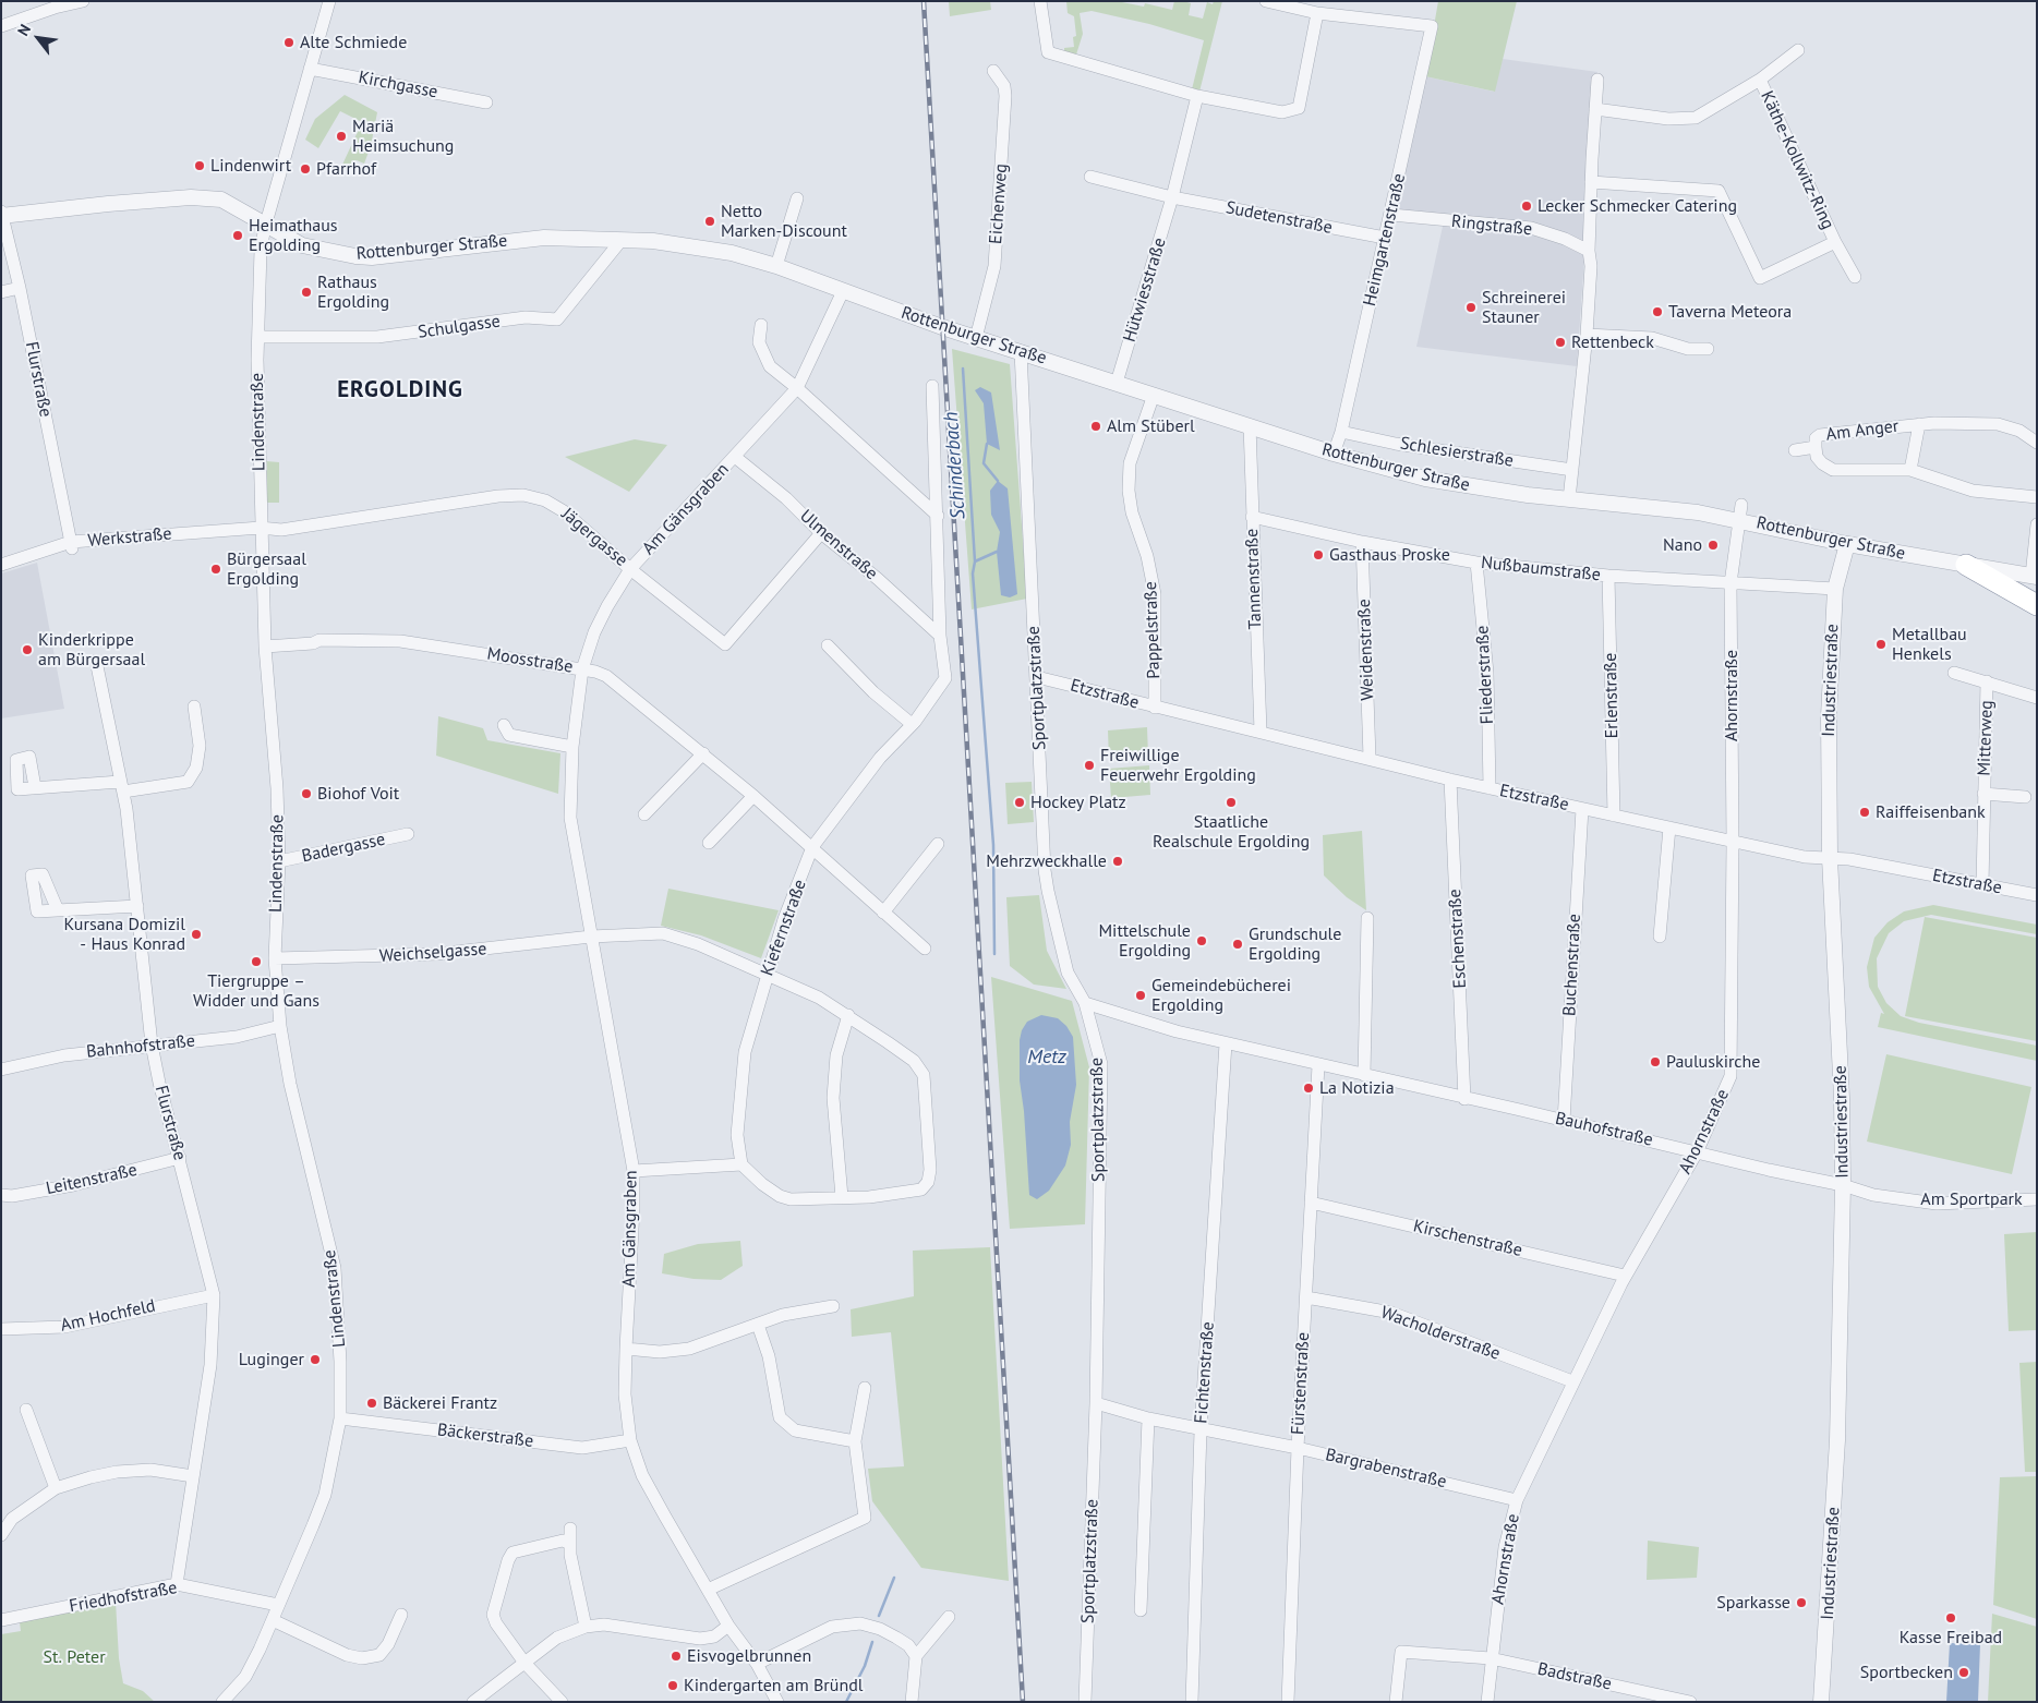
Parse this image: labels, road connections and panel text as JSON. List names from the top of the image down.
{
  "streets": {
    "street": [
      "Kirchgasse",
      "Käthe-Kollwitz-Ring",
      "Eichenweg",
      "Sudetenstraße",
      "Ringstraße",
      "Heimgartenstraße",
      "Rottenburger Straße",
      "Hütwiesstraße",
      "Schulgasse",
      "Flurstraße",
      "Lindenstraße",
      "Am Anger",
      "Schlesierstraße",
      "Am Gänsgraben",
      "Werkstraße",
      "Jägergasse",
      "Ulmenstraße",
      "Nußbaumstraße",
      "Tannenstraße",
      "Pappelstraße",
      "Weidenstraße",
      "Moosstraße",
      "Fliederstraße",
      "Industriestraße",
      "Sportplatzstraße",
      "Etzstraße",
      "Erlenstraße",
      "Ahornstraße",
      "Mitterweg",
      "Badergasse",
      "Kiefernstraße",
      "Eschenstraße",
      "Weichselgasse",
      "Buchenstraße",
      "Bahnhofstraße",
      "Bauhofstraße",
      "Leitenstraße",
      "Am Sportpark",
      "Kirschenstraße",
      "Am Hochfeld",
      "Wacholderstraße",
      "Fichtenstraße",
      "Fürstenstraße",
      "Bäckerstraße",
      "Bargrabenstraße",
      "Friedhofstraße",
      "Badstraße"
    ]
  },
  "crossings": [
    ["Kirchgasse", "Lindenstraße"],
    ["Eichenweg", "Rottenburger Straße"],
    ["Sudetenstraße", "Heimgartenstraße"],
    ["Sudetenstraße", "Hütwiesstraße"],
    ["Ringstraße", "Heimgartenstraße"],
    ["Heimgartenstraße", "Rottenburger Straße"],
    ["Heimgartenstraße", "Schlesierstraße"],
    ["Rottenburger Straße", "Hütwiesstraße"],
    ["Rottenburger Straße", "Schulgasse"],
    ["Rottenburger Straße", "Flurstraße"],
    ["Rottenburger Straße", "Lindenstraße"],
    ["Rottenburger Straße", "Am Gänsgraben"],
    ["Rottenburger Straße", "Tannenstraße"],
    ["Rottenburger Straße", "Pappelstraße"],
    ["Rottenburger Straße", "Industriestraße"],
    ["Rottenburger Straße", "Sportplatzstraße"],
    ["Rottenburger Straße", "Ahornstraße"],
    ["Schulgasse", "Lindenstraße"],
    ["Flurstraße", "Werkstraße"],
    ["Flurstraße", "Bahnhofstraße"],
    ["Flurstraße", "Leitenstraße"],
    ["Flurstraße", "Am Hochfeld"],
    ["Flurstraße", "Friedhofstraße"],
    ["Lindenstraße", "Werkstraße"],
    ["Lindenstraße", "Jägergasse"],
    ["Lindenstraße", "Moosstraße"],
    ["Lindenstraße", "Badergasse"],
    ["Lindenstraße", "Weichselgasse"],
    ["Lindenstraße", "Bahnhofstraße"],
    ["Lindenstraße", "Bäckerstraße"],
    ["Lindenstraße", "Friedhofstraße"],
    ["Am Gänsgraben", "Jägergasse"],
    ["Am Gänsgraben", "Ulmenstraße"],
    ["Am Gänsgraben", "Moosstraße"],
    ["Am Gänsgraben", "Weichselgasse"],
    ["Am Gänsgraben", "Bäckerstraße"],
    ["Werkstraße", "Jägergasse"],
    ["Jägergasse", "Ulmenstraße"],
    ["Ulmenstraße", "Kiefernstraße"],
    ["Nußbaumstraße", "Tannenstraße"],
    ["Nußbaumstraße", "Weidenstraße"],
    ["Nußbaumstraße", "Fliederstraße"],
    ["Nußbaumstraße", "Industriestraße"],
    ["Nußbaumstraße", "Erlenstraße"],
    ["Nußbaumstraße", "Ahornstraße"],
    ["Tannenstraße", "Etzstraße"],
    ["Pappelstraße", "Etzstraße"],
    ["Weidenstraße", "Etzstraße"],
    ["Moosstraße", "Kiefernstraße"],
    ["Fliederstraße", "Etzstraße"],
    ["Industriestraße", "Etzstraße"],
    ["Industriestraße", "Bauhofstraße"],
    ["Industriestraße", "Am Sportpark"],
    ["Sportplatzstraße", "Etzstraße"],
    ["Sportplatzstraße", "Bauhofstraße"],
    ["Sportplatzstraße", "Bargrabenstraße"],
    ["Etzstraße", "Erlenstraße"],
    ["Etzstraße", "Ahornstraße"],
    ["Etzstraße", "Mitterweg"],
    ["Etzstraße", "Eschenstraße"],
    ["Etzstraße", "Buchenstraße"],
    ["Ahornstraße", "Bauhofstraße"],
    ["Ahornstraße", "Kirschenstraße"],
    ["Ahornstraße", "Wacholderstraße"],
    ["Ahornstraße", "Bargrabenstraße"],
    ["Ahornstraße", "Badstraße"],
    ["Kiefernstraße", "Weichselgasse"],
    ["Eschenstraße", "Bauhofstraße"],
    ["Buchenstraße", "Bauhofstraße"],
    ["Bauhofstraße", "Am Sportpark"],
    ["Bauhofstraße", "Fichtenstraße"],
    ["Bauhofstraße", "Fürstenstraße"],
    ["Kirschenstraße", "Fürstenstraße"],
    ["Wacholderstraße", "Fürstenstraße"],
    ["Fichtenstraße", "Bargrabenstraße"],
    ["Fürstenstraße", "Bargrabenstraße"]
  ],
  "districts": ["ERGOLDING"],
  "water": ["Schinderbach", "Metz"],
  "parks": ["St. Peter"],
  "places": [
    "Alte Schmiede",
    "Mariä Heimsuchung",
    "Lindenwirt",
    "Pfarrhof",
    "Lecker Schmecker Catering",
    "Netto Marken-Discount",
    "Heimathaus Ergolding",
    "Rathaus Ergolding",
    "Schreinerei Stauner",
    "Taverna Meteora",
    "Rettenbeck",
    "Alm Stüberl",
    "Nano",
    "Gasthaus Proske",
    "Bürgersaal Ergolding",
    "Metallbau Henkels",
    "Kinderkrippe am Bürgersaal",
    "Freiwillige Feuerwehr Ergolding",
    "Biohof Voit",
    "Hockey Platz",
    "Staatliche Realschule Ergolding",
    "Raiffeisenbank",
    "Mehrzweckhalle",
    "Kursana Domizil - Haus Konrad",
    "Mittelschule Ergolding",
    "Grundschule Ergolding",
    "Tiergruppe – Widder und Gans",
    "Gemeindebücherei Ergolding",
    "Pauluskirche",
    "La Notizia",
    "Luginger",
    "Bäckerei Frantz",
    "Sparkasse",
    "Kasse Freibad",
    "Eisvogelbrunnen",
    "Sportbecken",
    "Kindergarten am Bründl"
  ],
  "north": "top left"
}
